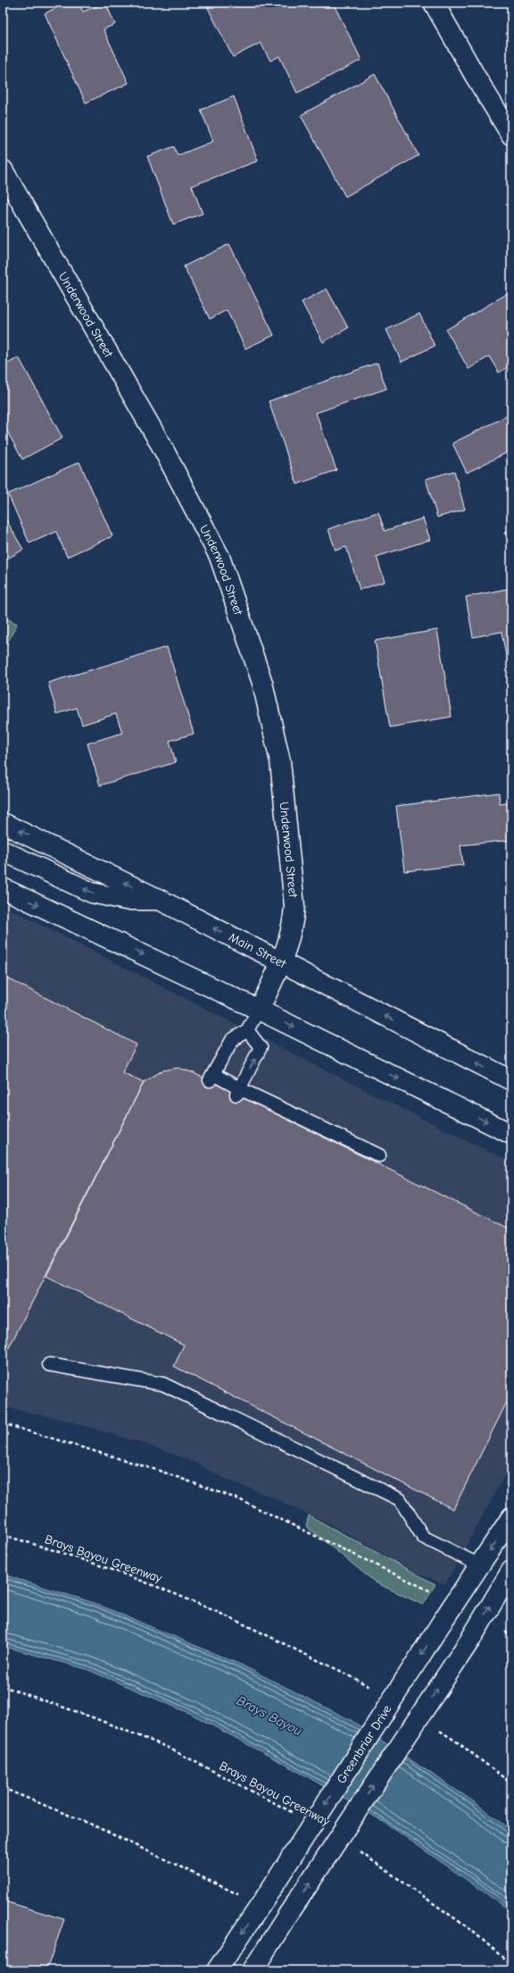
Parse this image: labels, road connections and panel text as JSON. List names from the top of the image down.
{
  "streets": {
    "main road": ["Underwood Street", "Main Street", "Greenbriar Drive"],
    "path": ["Brays Bayou Greenway"]
  },
  "crossings": [
    ["Underwood Street", "Main Street"]
  ],
  "water": ["Brays Bayou"]
}
